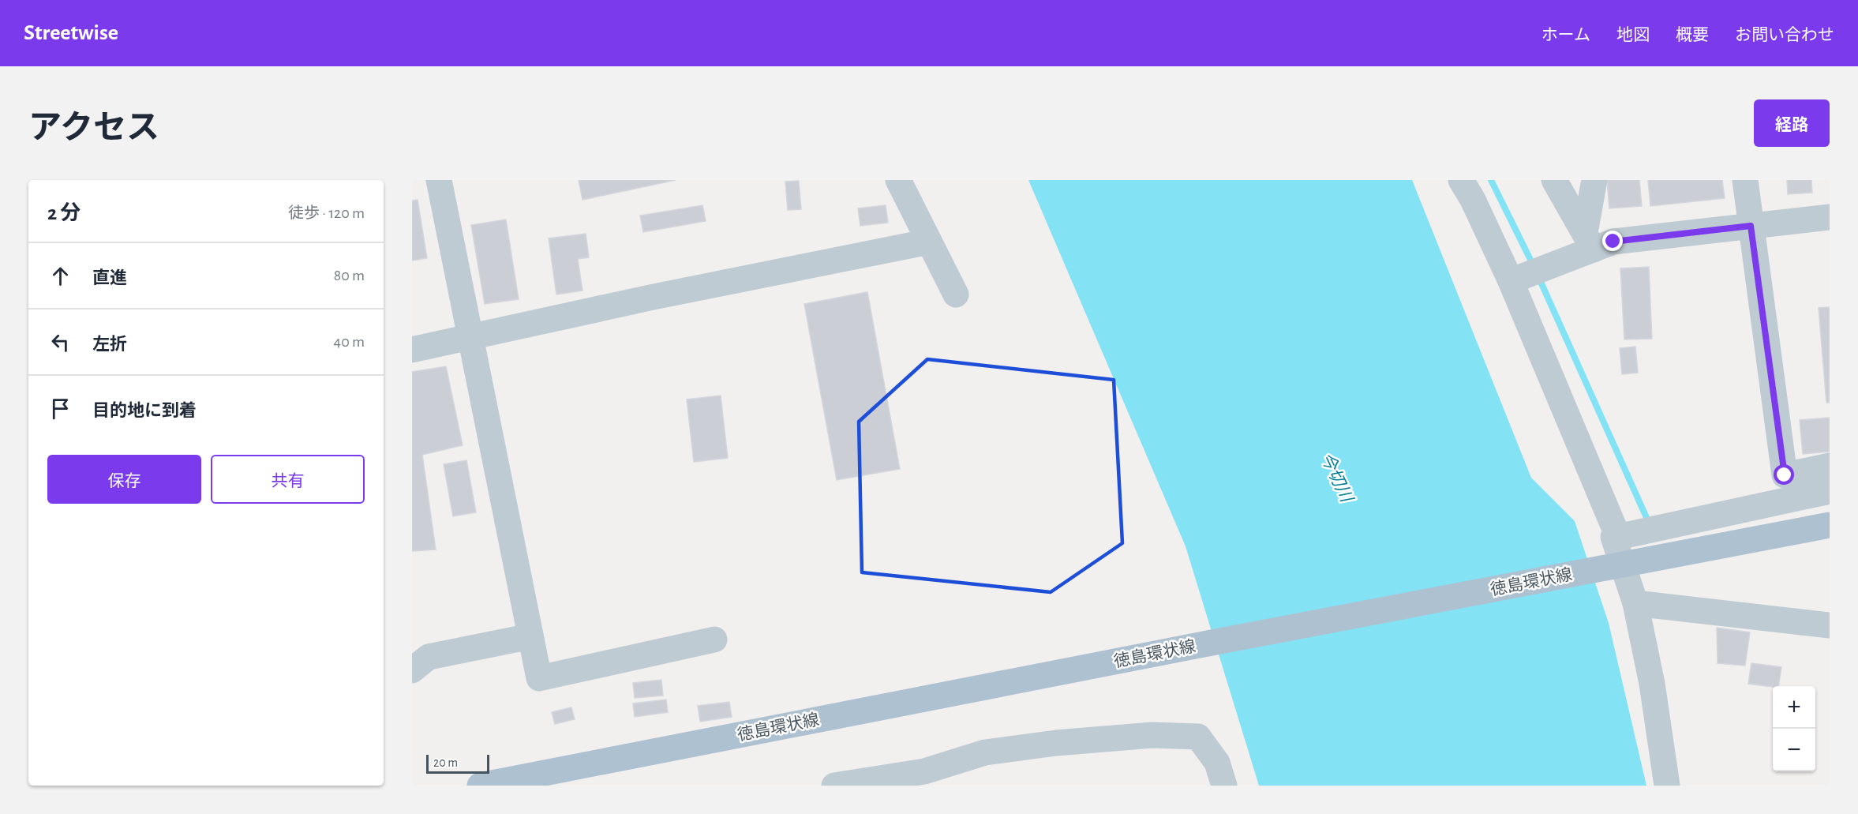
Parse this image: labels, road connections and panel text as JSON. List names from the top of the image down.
{
  "streets": {
    "main road": ["徳島環状線"]
  },
  "water": ["今切川"],
  "scale_bar": "20 m",
  "page": {
    "header": "Streetwise",
    "nav": [
      "ホーム",
      "地図",
      "概要",
      "お問い合わせ"
    ],
    "title": "アクセス",
    "buttons": [
      "経路",
      ["保存", "共有"]
    ],
    "heading": ["2 分", "徒歩 · 120 m"],
    "list": [
      ["直進", "80 m"],
      ["左折", "40 m"],
      "目的地に到着"
    ],
    "map_buttons": ["+", "−"],
    "scale": "20 m"
  }
}
